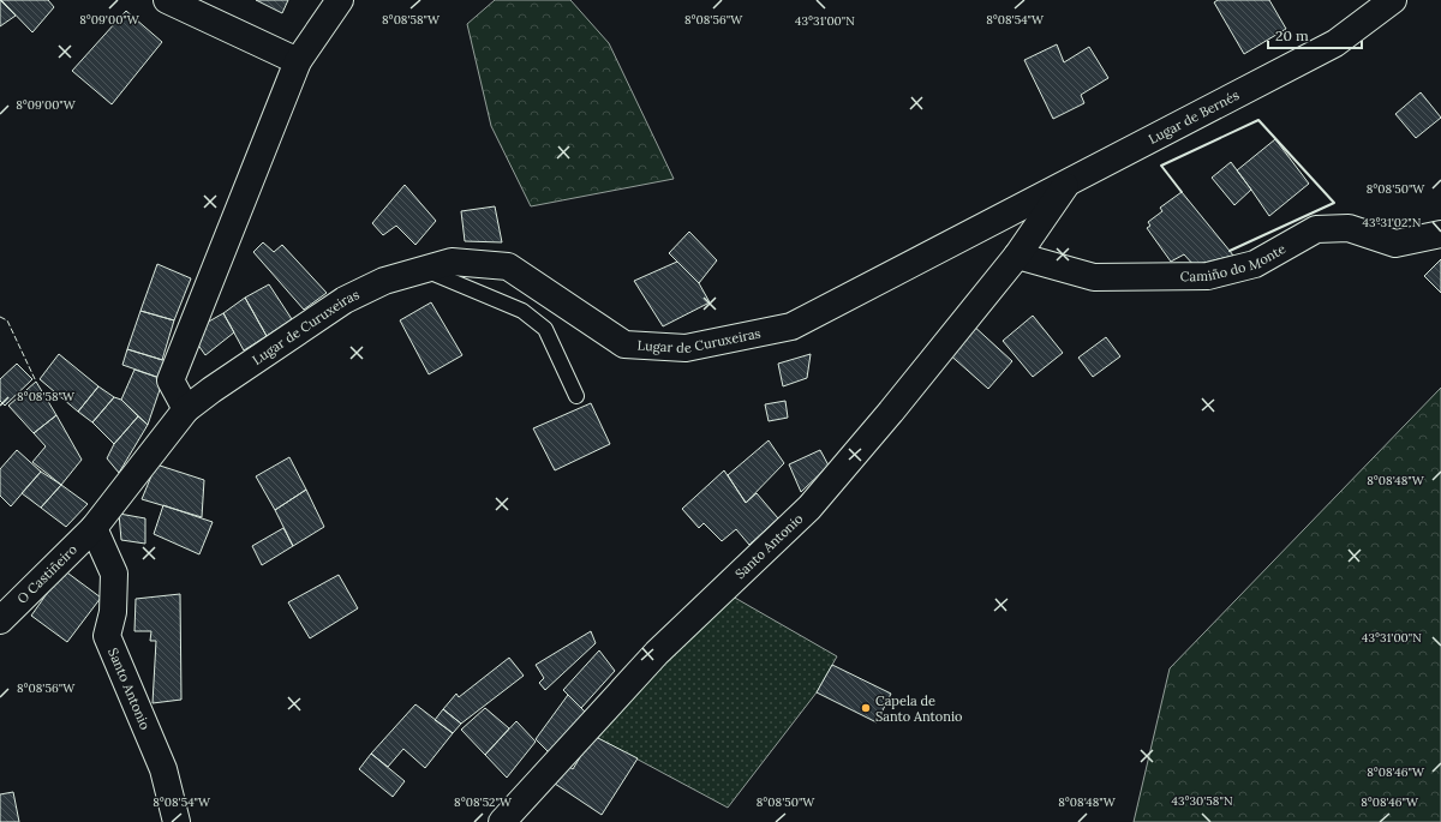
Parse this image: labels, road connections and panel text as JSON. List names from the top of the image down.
{
  "streets": {
    "street": [
      "Lugar de Bernés",
      "Camiño do Monte",
      "Lugar de Curuxeiras",
      "Santo Antonio",
      "O Castiñeiro"
    ]
  },
  "crossings": [
    ["Lugar de Bernés", "Camiño do Monte"],
    ["Lugar de Bernés", "Lugar de Curuxeiras"],
    ["Lugar de Bernés", "Santo Antonio"],
    ["Camiño do Monte", "Santo Antonio"],
    ["Lugar de Curuxeiras", "Santo Antonio"],
    ["Lugar de Curuxeiras", "O Castiñeiro"],
    ["Santo Antonio", "O Castiñeiro"]
  ],
  "places": ["Capela de Santo Antonio"],
  "scale_bar": "20 m",
  "coordinates": [
    "8°09'00\"W",
    "8°08'58\"W",
    "8°08'56\"W",
    "8°08'54\"W",
    "43°31'00\"N",
    "8°08'50\"W",
    "43°31'02\"N",
    "8°08'48\"W",
    "8°08'46\"W",
    "43°30'58\"N",
    "8°08'52\"W"
  ]
}
